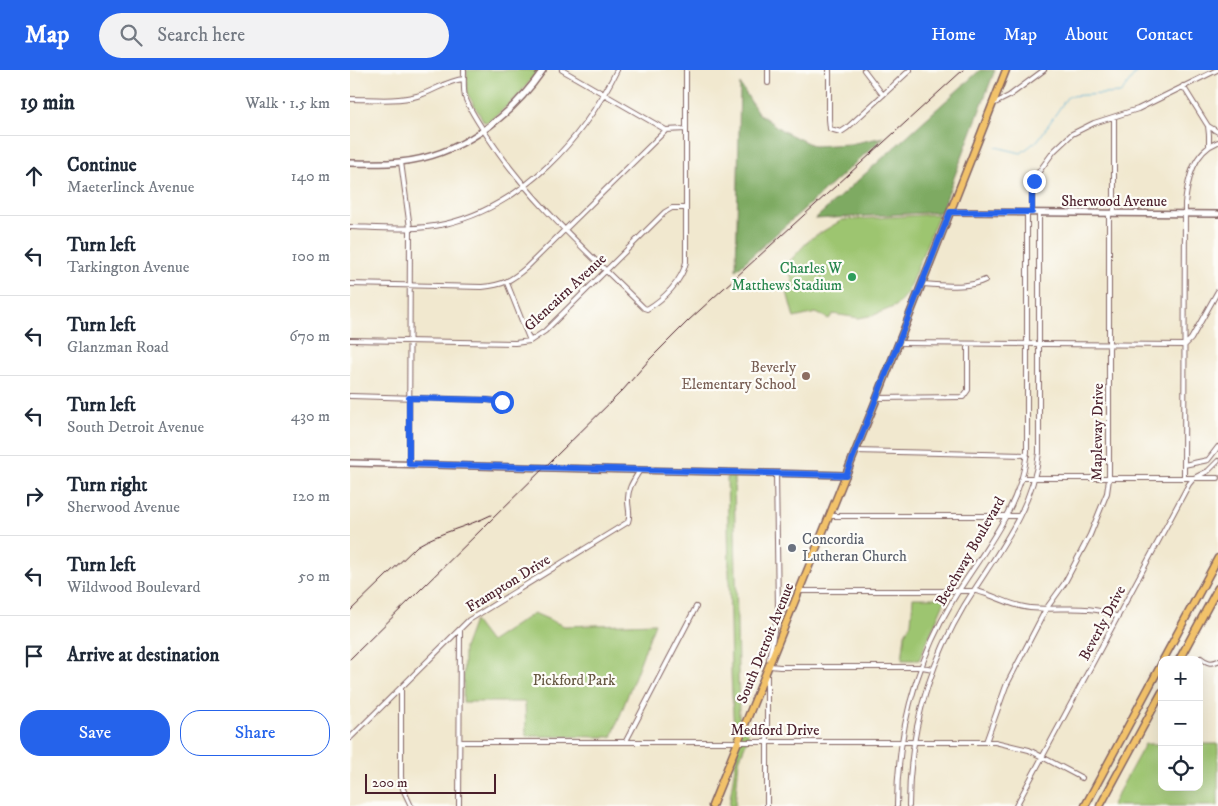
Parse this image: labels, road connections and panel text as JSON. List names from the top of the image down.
{
  "streets": {
    "main road": ["South Detroit Avenue"],
    "street": [
      "Sherwood Avenue",
      "Glencairn Avenue",
      "Mapleway Drive",
      "Beechway Boulevard",
      "Frampton Drive",
      "Beverly Drive",
      "Medford Drive"
    ]
  },
  "crossings": [
    ["Sherwood Avenue", "Mapleway Drive"],
    ["Sherwood Avenue", "Beechway Boulevard"],
    ["Sherwood Avenue", "South Detroit Avenue"],
    ["Mapleway Drive", "Beechway Boulevard"],
    ["Mapleway Drive", "Medford Drive"],
    ["Beechway Boulevard", "Medford Drive"],
    ["Beverly Drive", "Medford Drive"],
    ["South Detroit Avenue", "Medford Drive"]
  ],
  "parks": ["Pickford Park"],
  "places": ["Charles W Matthews Stadium", "Beverly Elementary School", "Concordia Lutheran Church"],
  "scale_bar": "200 m",
  "page": {
    "header": "Map",
    "search": "Search here",
    "nav": [
      "Home",
      "Map",
      "About",
      "Contact"
    ],
    "heading": ["19 min", "Walk · 1.5 km"],
    "list": [
      ["Continue", "Maeterlinck Avenue", "140 m"],
      ["Turn left", "Tarkington Avenue", "100 m"],
      ["Turn left", "Glanzman Road", "670 m"],
      ["Turn left", "South Detroit Avenue", "430 m"],
      ["Turn right", "Sherwood Avenue", "120 m"],
      ["Turn left", "Wildwood Boulevard", "50 m"],
      "Arrive at destination"
    ],
    "map_buttons": ["+", "−"],
    "buttons": ["Save", "Share"],
    "scale": "200 m"
  }
}
